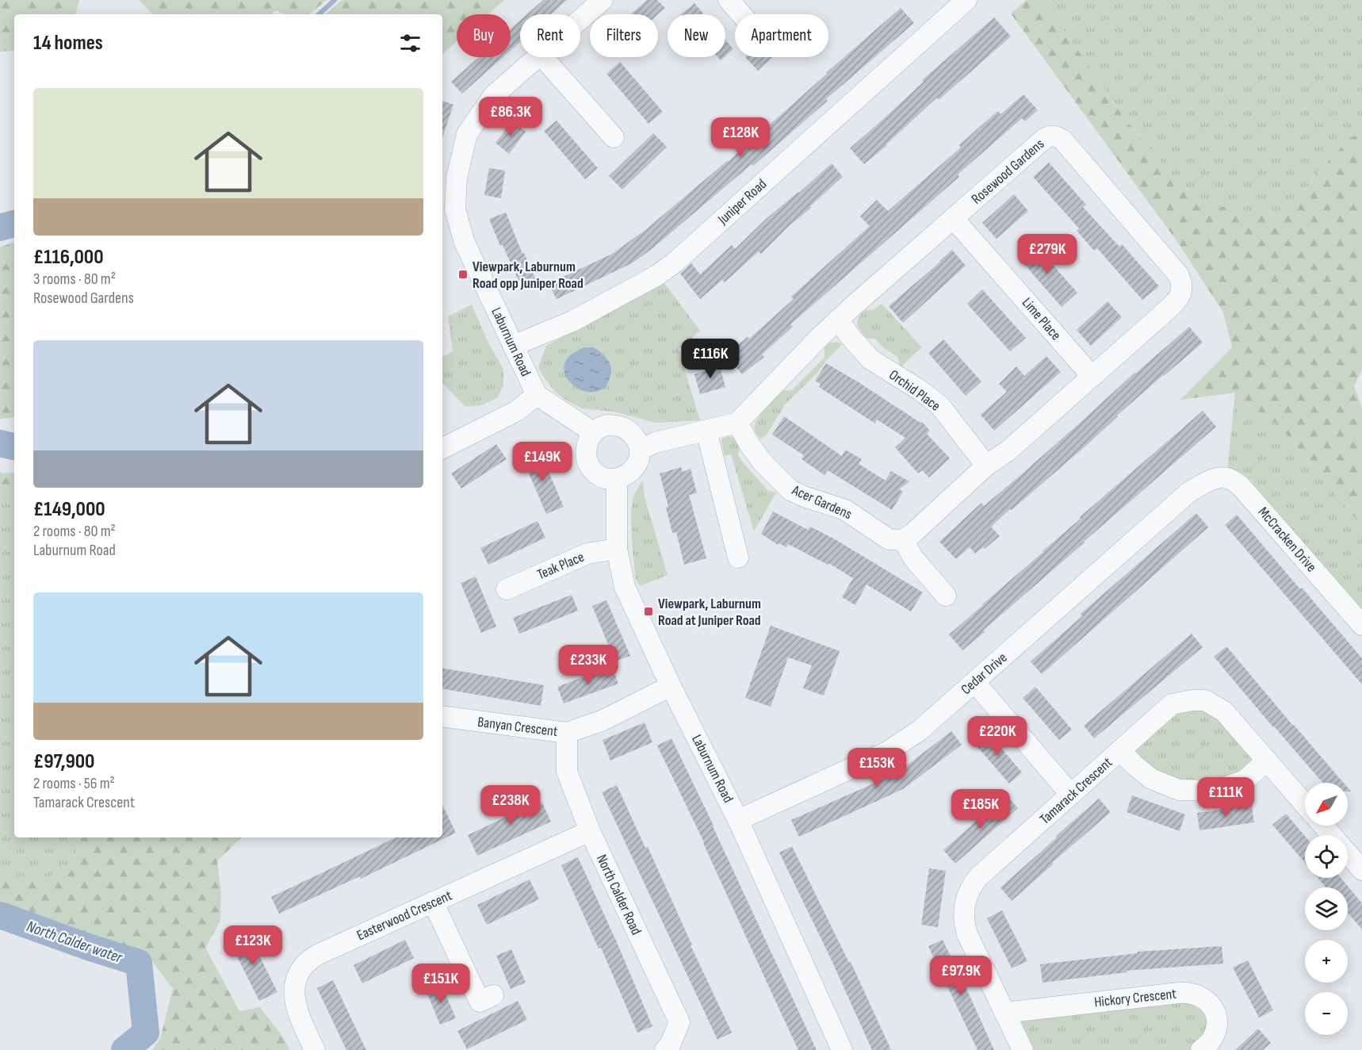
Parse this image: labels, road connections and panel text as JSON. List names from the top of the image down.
{
  "streets": {
    "street": [
      "Rosewood Gardens",
      "Juniper Road",
      "Lime Place",
      "Laburnum Road",
      "Orchid Place",
      "Acer Gardens",
      "McCracken Drive",
      "Teak Place",
      "Cedar Drive",
      "Banyan Crescent",
      "Tamarack Crescent",
      "North Calder Road",
      "Easterwood Crescent",
      "Hickory Crescent"
    ]
  },
  "crossings": [
    ["Rosewood Gardens", "Lime Place"],
    ["Rosewood Gardens", "Orchid Place"],
    ["Rosewood Gardens", "Acer Gardens"],
    ["Juniper Road", "Laburnum Road"],
    ["Laburnum Road", "Teak Place"],
    ["Laburnum Road", "Cedar Drive"],
    ["Laburnum Road", "Banyan Crescent"],
    ["McCracken Drive", "Cedar Drive"],
    ["Banyan Crescent", "North Calder Road"],
    ["Tamarack Crescent", "Hickory Crescent"],
    ["North Calder Road", "Easterwood Crescent"]
  ],
  "water": ["North Calder water"],
  "places": {
    "transit": ["Viewpark, Laburnum Road opp Juniper Road", "Viewpark, Laburnum Road at Juniper Road"]
  },
  "north": "bottom left",
  "page": {
    "chip": [
      "Buy",
      "Rent",
      "Filters",
      "New",
      "Apartment"
    ],
    "heading": "14 homes",
    "list": [
      {
        "name": "£116,000",
        "note": "3 rooms · 80 m² · Rosewood Gardens"
      },
      {
        "name": "£149,000",
        "note": "2 rooms · 80 m² · Laburnum Road"
      },
      {
        "name": "£97,900",
        "note": "2 rooms · 56 m² · Tamarack Crescent"
      }
    ],
    "price": [
      "£86.3K",
      "£128K",
      "£279K",
      "£116K",
      "£149K",
      "£233K",
      "£220K",
      "£153K",
      "£111K",
      "£238K",
      "£185K",
      "£123K",
      "£97.9K",
      "£151K"
    ],
    "map_buttons": ["+", "−"]
  }
}
